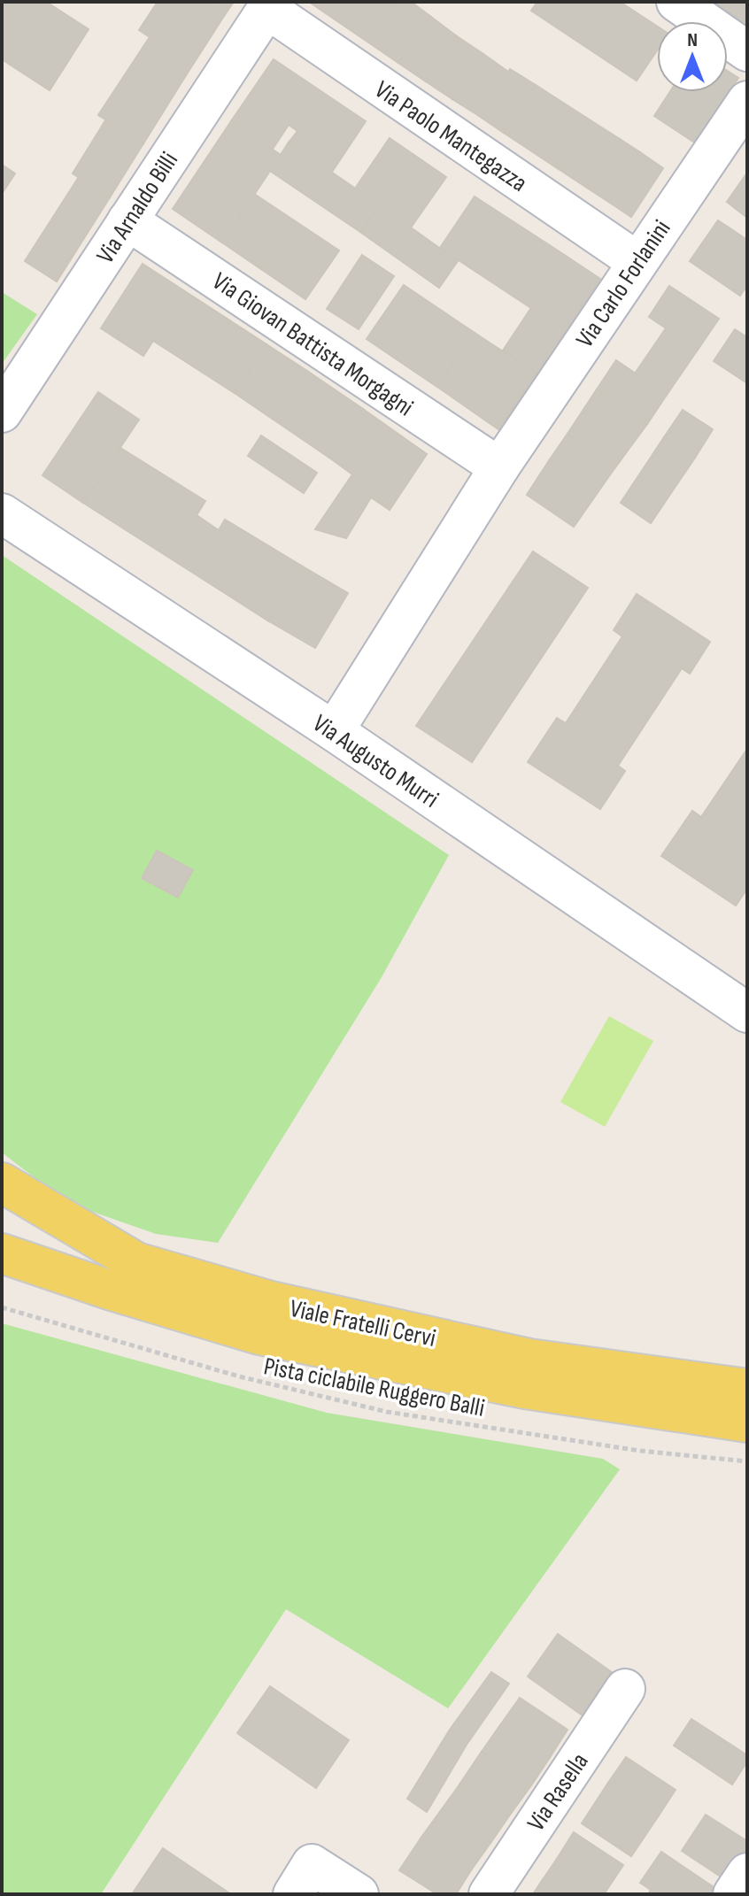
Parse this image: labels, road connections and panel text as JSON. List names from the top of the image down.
{
  "streets": {
    "main road": ["Viale Fratelli Cervi"],
    "street": [
      "Via Paolo Mantegazza",
      "Via Arnaldo Billi",
      "Via Carlo Forlanini",
      "Via Giovan Battista Morgagni",
      "Via Augusto Murri",
      "Via Rasella"
    ],
    "path": ["Pista ciclabile Ruggero Balli"]
  },
  "crossings": [
    ["Via Paolo Mantegazza", "Via Arnaldo Billi"],
    ["Via Paolo Mantegazza", "Via Carlo Forlanini"],
    ["Via Arnaldo Billi", "Via Giovan Battista Morgagni"],
    ["Via Carlo Forlanini", "Via Giovan Battista Morgagni"],
    ["Via Carlo Forlanini", "Via Augusto Murri"]
  ],
  "north": "top"
}
